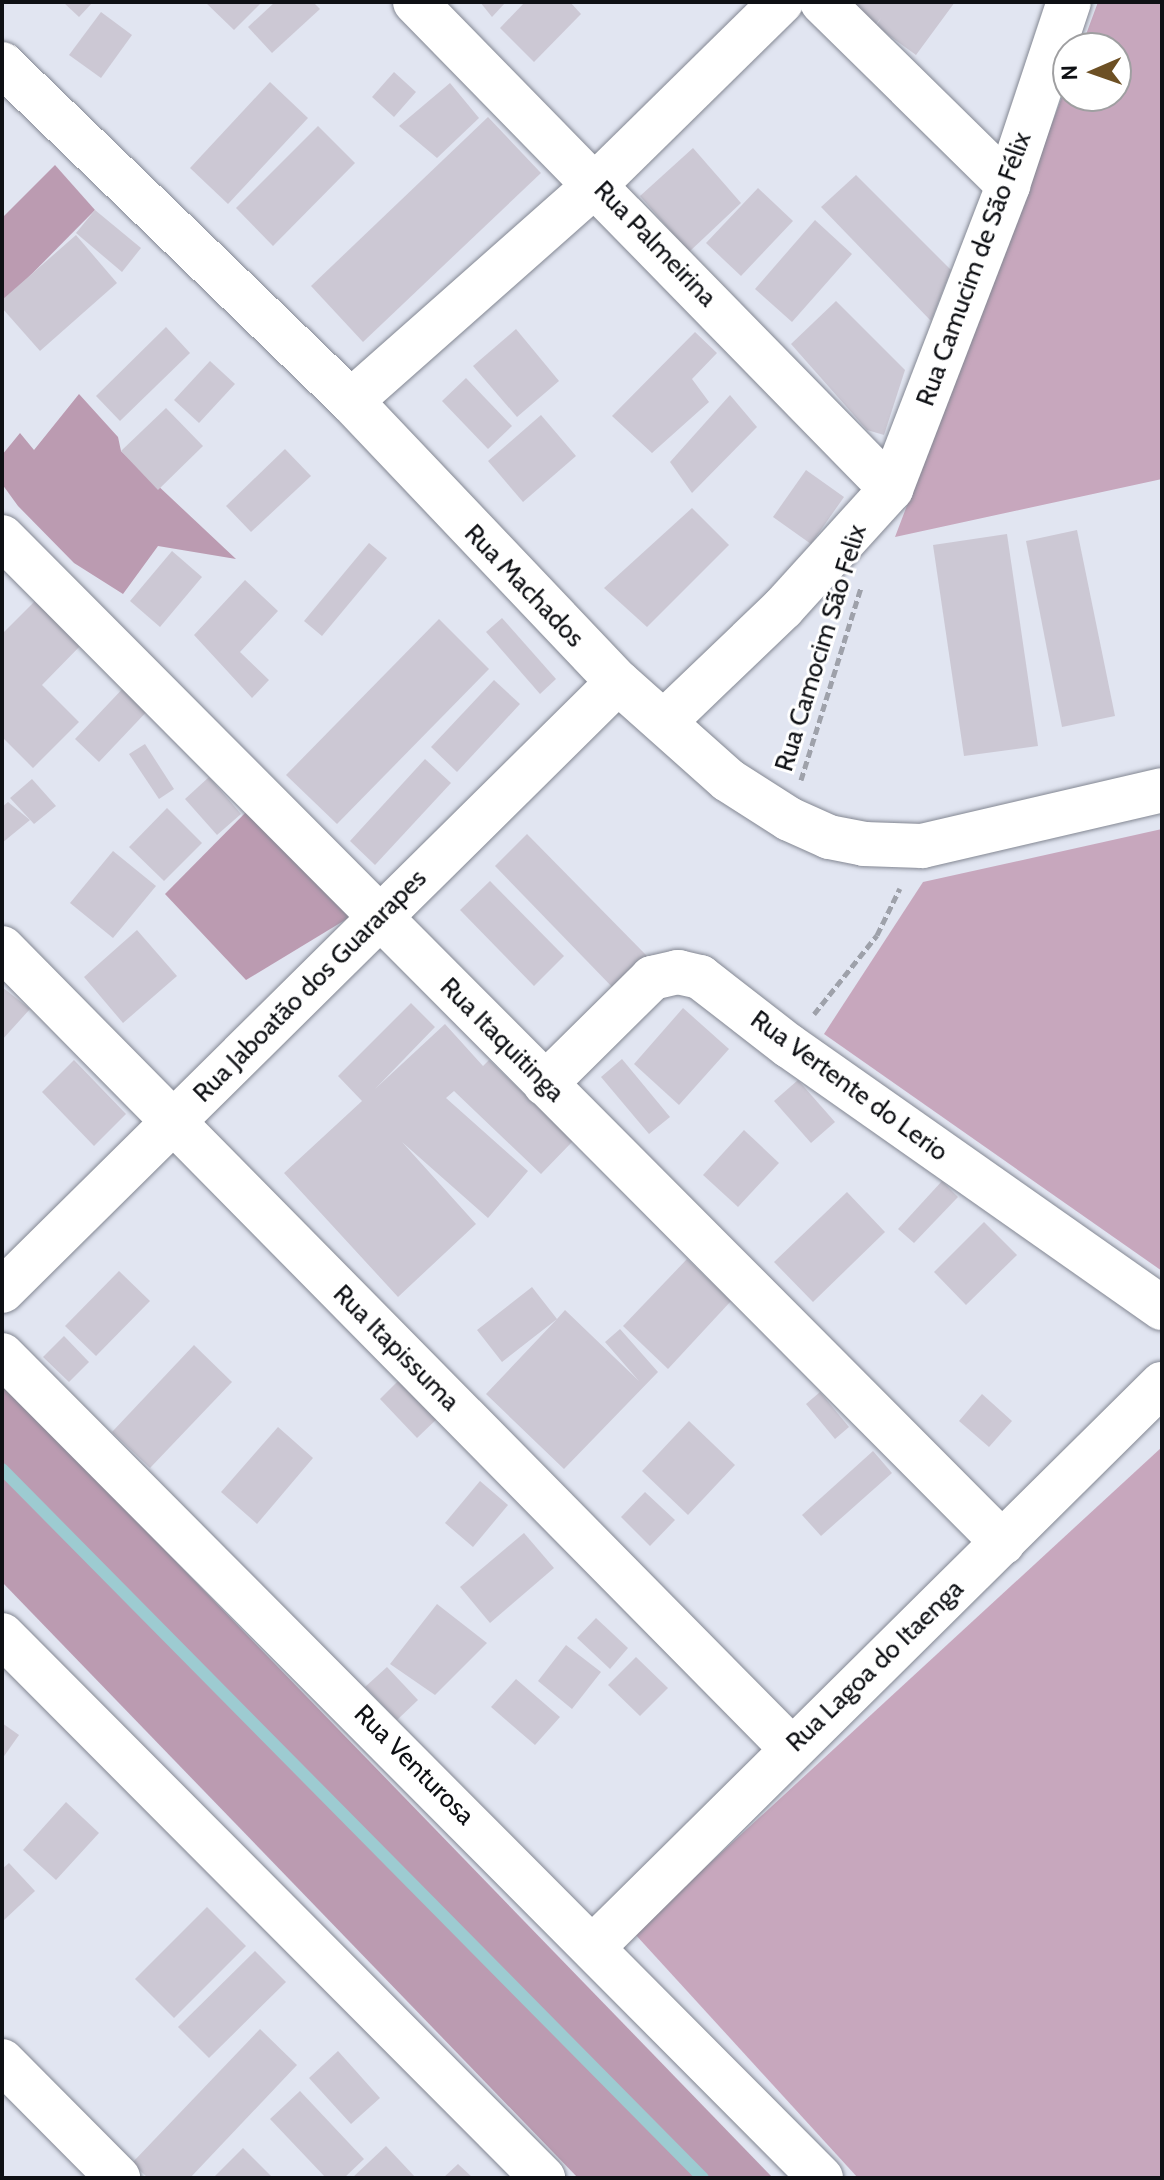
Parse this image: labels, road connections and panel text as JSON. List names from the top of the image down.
{
  "streets": {
    "street": [
      "Rua Palmeirina",
      "Rua Camucim de São Félix",
      "Rua Machados",
      "Rua Jaboatão dos Guararapes",
      "Rua Itaquitinga",
      "Rua Vertente do Lerio",
      "Rua Itapissuma",
      "Rua Lagoa do Itaenga",
      "Rua Venturosa"
    ],
    "path": ["Rua Camocim São Felix"]
  },
  "crossings": [
    ["Rua Palmeirina", "Rua Camucim de São Félix"],
    ["Rua Machados", "Rua Camocim São Felix"],
    ["Rua Machados", "Rua Jaboatão dos Guararapes"],
    ["Rua Jaboatão dos Guararapes", "Rua Itaquitinga"],
    ["Rua Jaboatão dos Guararapes", "Rua Itapissuma"],
    ["Rua Itaquitinga", "Rua Vertente do Lerio"],
    ["Rua Itaquitinga", "Rua Lagoa do Itaenga"],
    ["Rua Itapissuma", "Rua Lagoa do Itaenga"],
    ["Rua Lagoa do Itaenga", "Rua Venturosa"]
  ],
  "north": "left"
}
